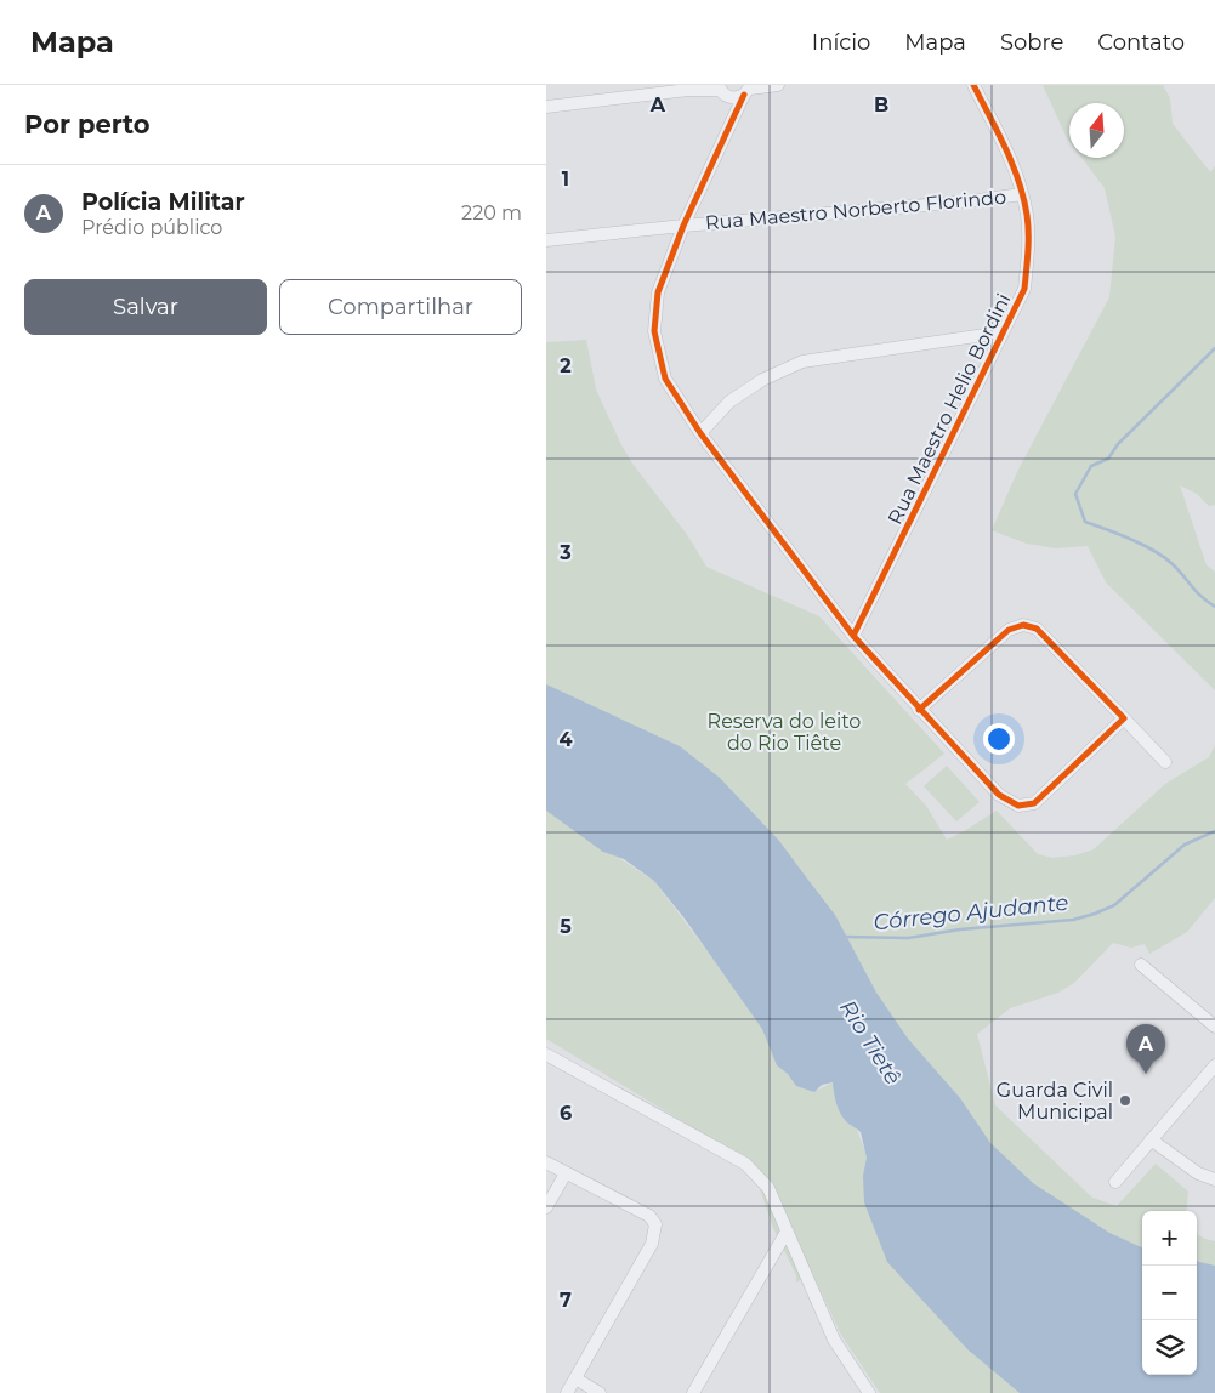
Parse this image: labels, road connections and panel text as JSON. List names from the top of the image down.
{
  "streets": {
    "street": ["Rua Maestro Norberto Florindo", "Rua Maestro Helio Bordini"]
  },
  "crossings": [
    ["Rua Maestro Norberto Florindo", "Rua Maestro Helio Bordini"]
  ],
  "water": ["Córrego Ajudante", "Rio Tietê"],
  "parks": ["Reserva do leito do Rio Tiête"],
  "places": ["Guarda Civil Municipal"],
  "north": "top",
  "page": {
    "header": "Mapa",
    "nav": [
      "Início",
      "Mapa",
      "Sobre",
      "Contato"
    ],
    "heading": "Por perto",
    "list": [
      {
        "mark": "A",
        "name": "Polícia Militar",
        "note": "Prédio público",
        "value": "220 m"
      }
    ],
    "buttons": ["Salvar", "Compartilhar"],
    "pins": "A",
    "map_buttons": ["+", "−"]
  },
  "grid": {
    "columns": ["A", "B"],
    "rows": [
      "1",
      "2",
      "3",
      "4",
      "5",
      "6",
      "7"
    ]
  }
}
